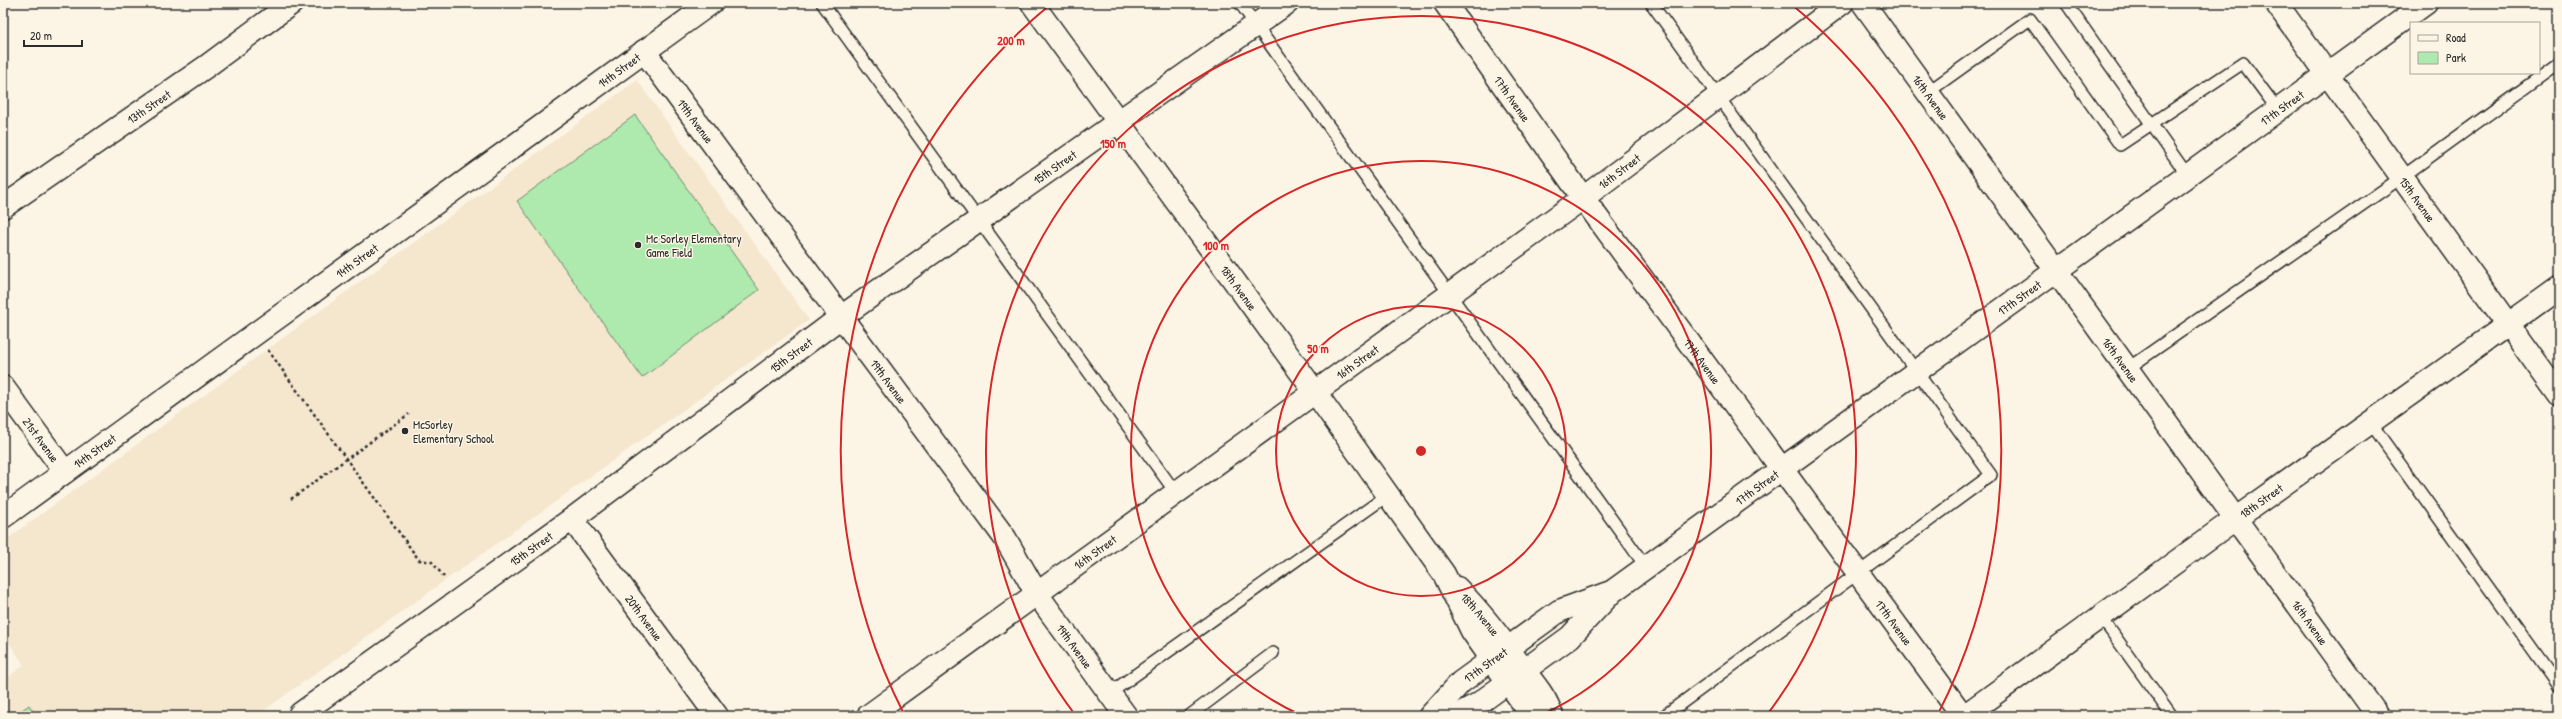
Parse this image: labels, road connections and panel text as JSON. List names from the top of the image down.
{
  "streets": {
    "street": [
      "14th Street",
      "16th Avenue",
      "17th Avenue",
      "13th Street",
      "17th Street",
      "19th Avenue",
      "15th Street",
      "16th Street",
      "15th Avenue",
      "18th Avenue",
      "21st Avenue",
      "18th Street",
      "20th Avenue"
    ]
  },
  "crossings": [
    ["14th Street", "19th Avenue"],
    ["14th Street", "21st Avenue"],
    ["16th Avenue", "17th Street"],
    ["16th Avenue", "18th Street"],
    ["17th Avenue", "17th Street"],
    ["17th Avenue", "16th Street"],
    ["17th Avenue", "18th Street"],
    ["17th Street", "15th Avenue"],
    ["17th Street", "18th Avenue"],
    ["19th Avenue", "15th Street"],
    ["19th Avenue", "16th Street"],
    ["15th Street", "18th Avenue"],
    ["15th Street", "20th Avenue"],
    ["16th Street", "18th Avenue"],
    ["15th Avenue", "18th Street"]
  ],
  "places": ["Mc Sorley Elementary Game Field", "McSorley Elementary School"],
  "legend": ["Road", "Park"],
  "scale_bar": "20 m",
  "rings": [
    "200 m",
    "150 m",
    "100 m",
    "50 m"
  ]
}
